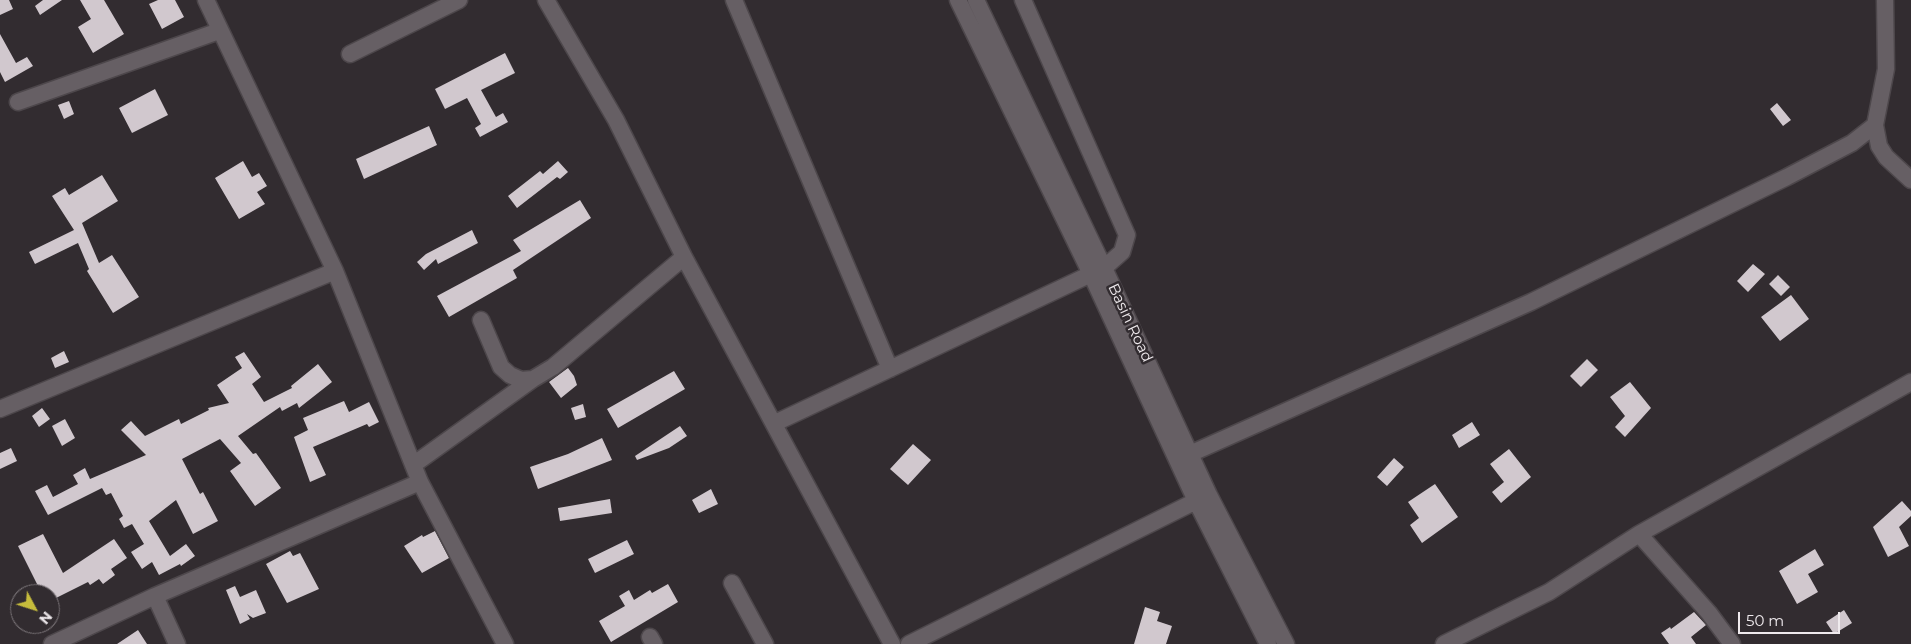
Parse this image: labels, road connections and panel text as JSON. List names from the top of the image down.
{
  "streets": {
    "street": ["Basin Road"]
  },
  "scale_bar": "50 m",
  "north": "bottom right"
}
